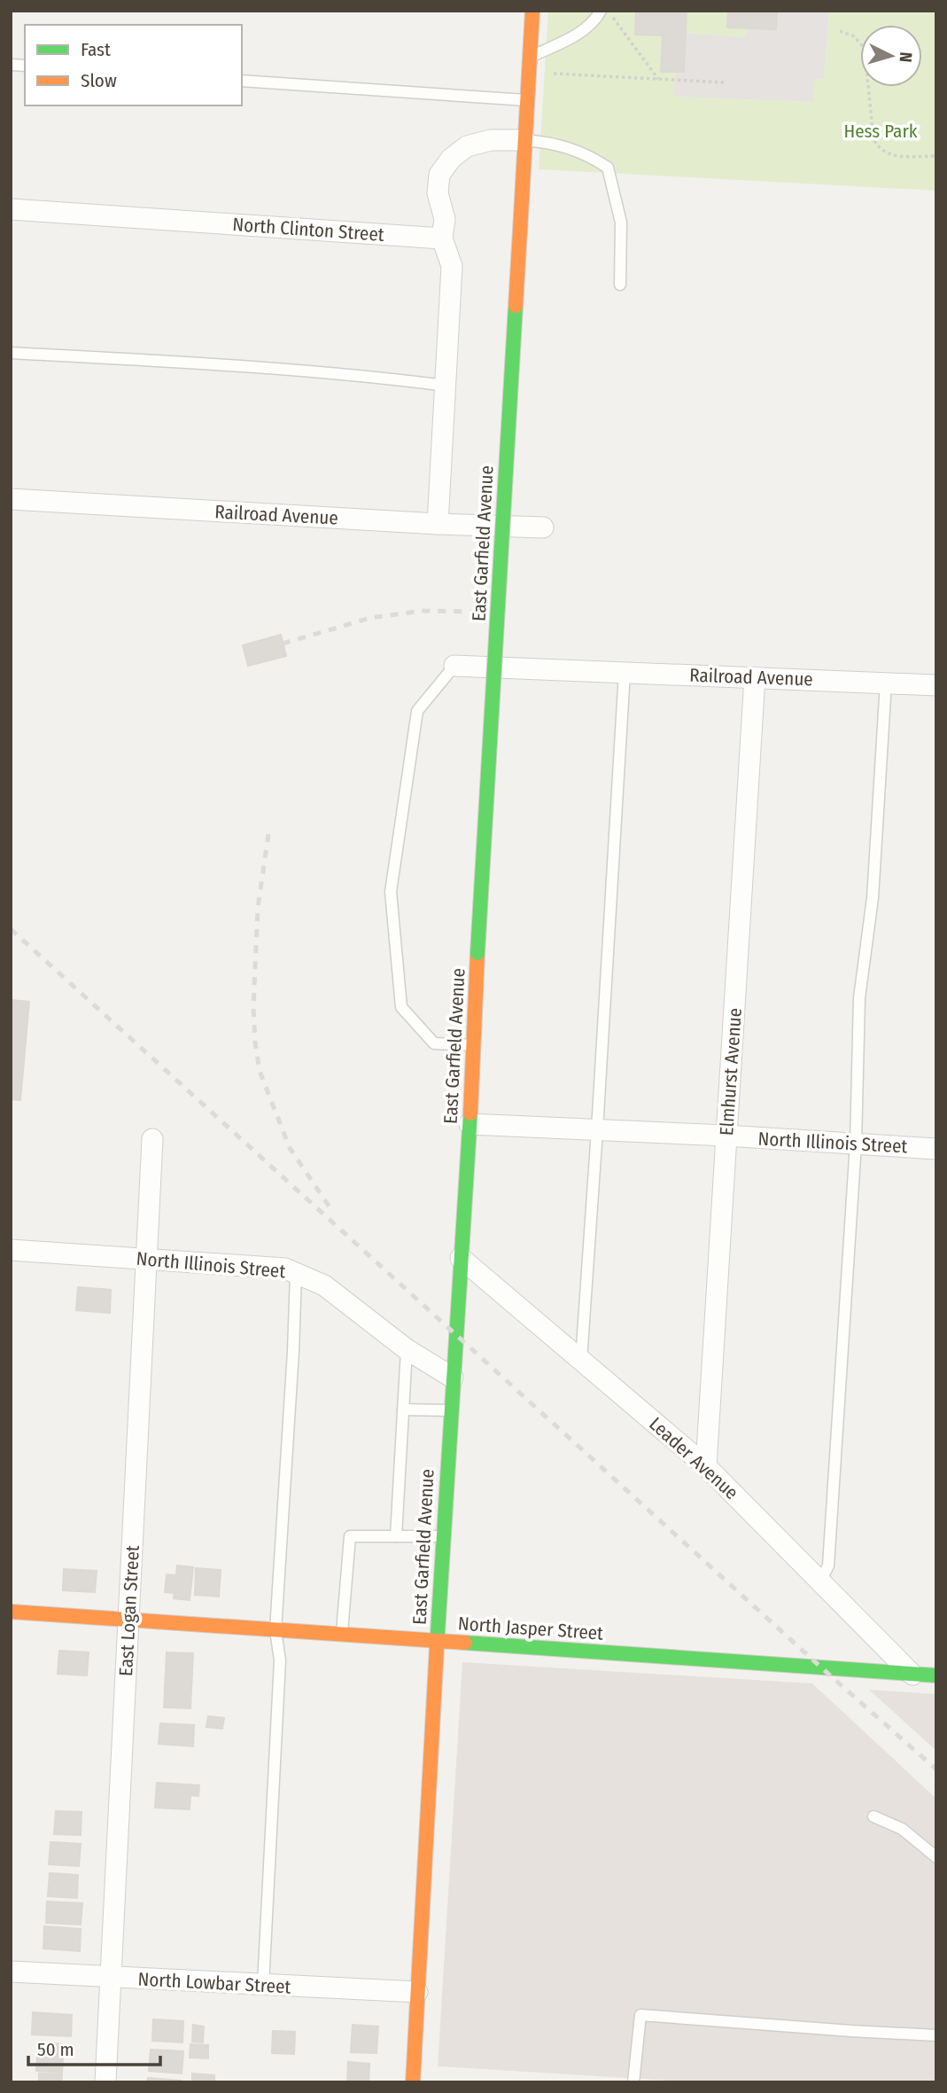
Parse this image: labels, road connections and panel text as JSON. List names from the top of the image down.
{
  "streets": {
    "street": [
      "North Clinton Street",
      "Railroad Avenue",
      "East Garfield Avenue",
      "Elmhurst Avenue",
      "North Illinois Street",
      "Leader Avenue",
      "East Logan Street",
      "North Jasper Street",
      "North Lowbar Street"
    ]
  },
  "crossings": [
    ["Railroad Avenue", "Elmhurst Avenue"],
    ["East Garfield Avenue", "North Illinois Street"],
    ["East Garfield Avenue", "Leader Avenue"],
    ["East Garfield Avenue", "North Jasper Street"],
    ["East Garfield Avenue", "North Lowbar Street"],
    ["Elmhurst Avenue", "North Illinois Street"],
    ["Elmhurst Avenue", "Leader Avenue"],
    ["North Illinois Street", "East Logan Street"],
    ["Leader Avenue", "North Jasper Street"],
    ["East Logan Street", "North Jasper Street"],
    ["East Logan Street", "North Lowbar Street"]
  ],
  "parks": ["Hess Park"],
  "legend": ["Fast", "Slow"],
  "scale_bar": "50 m",
  "north": "right"
}
